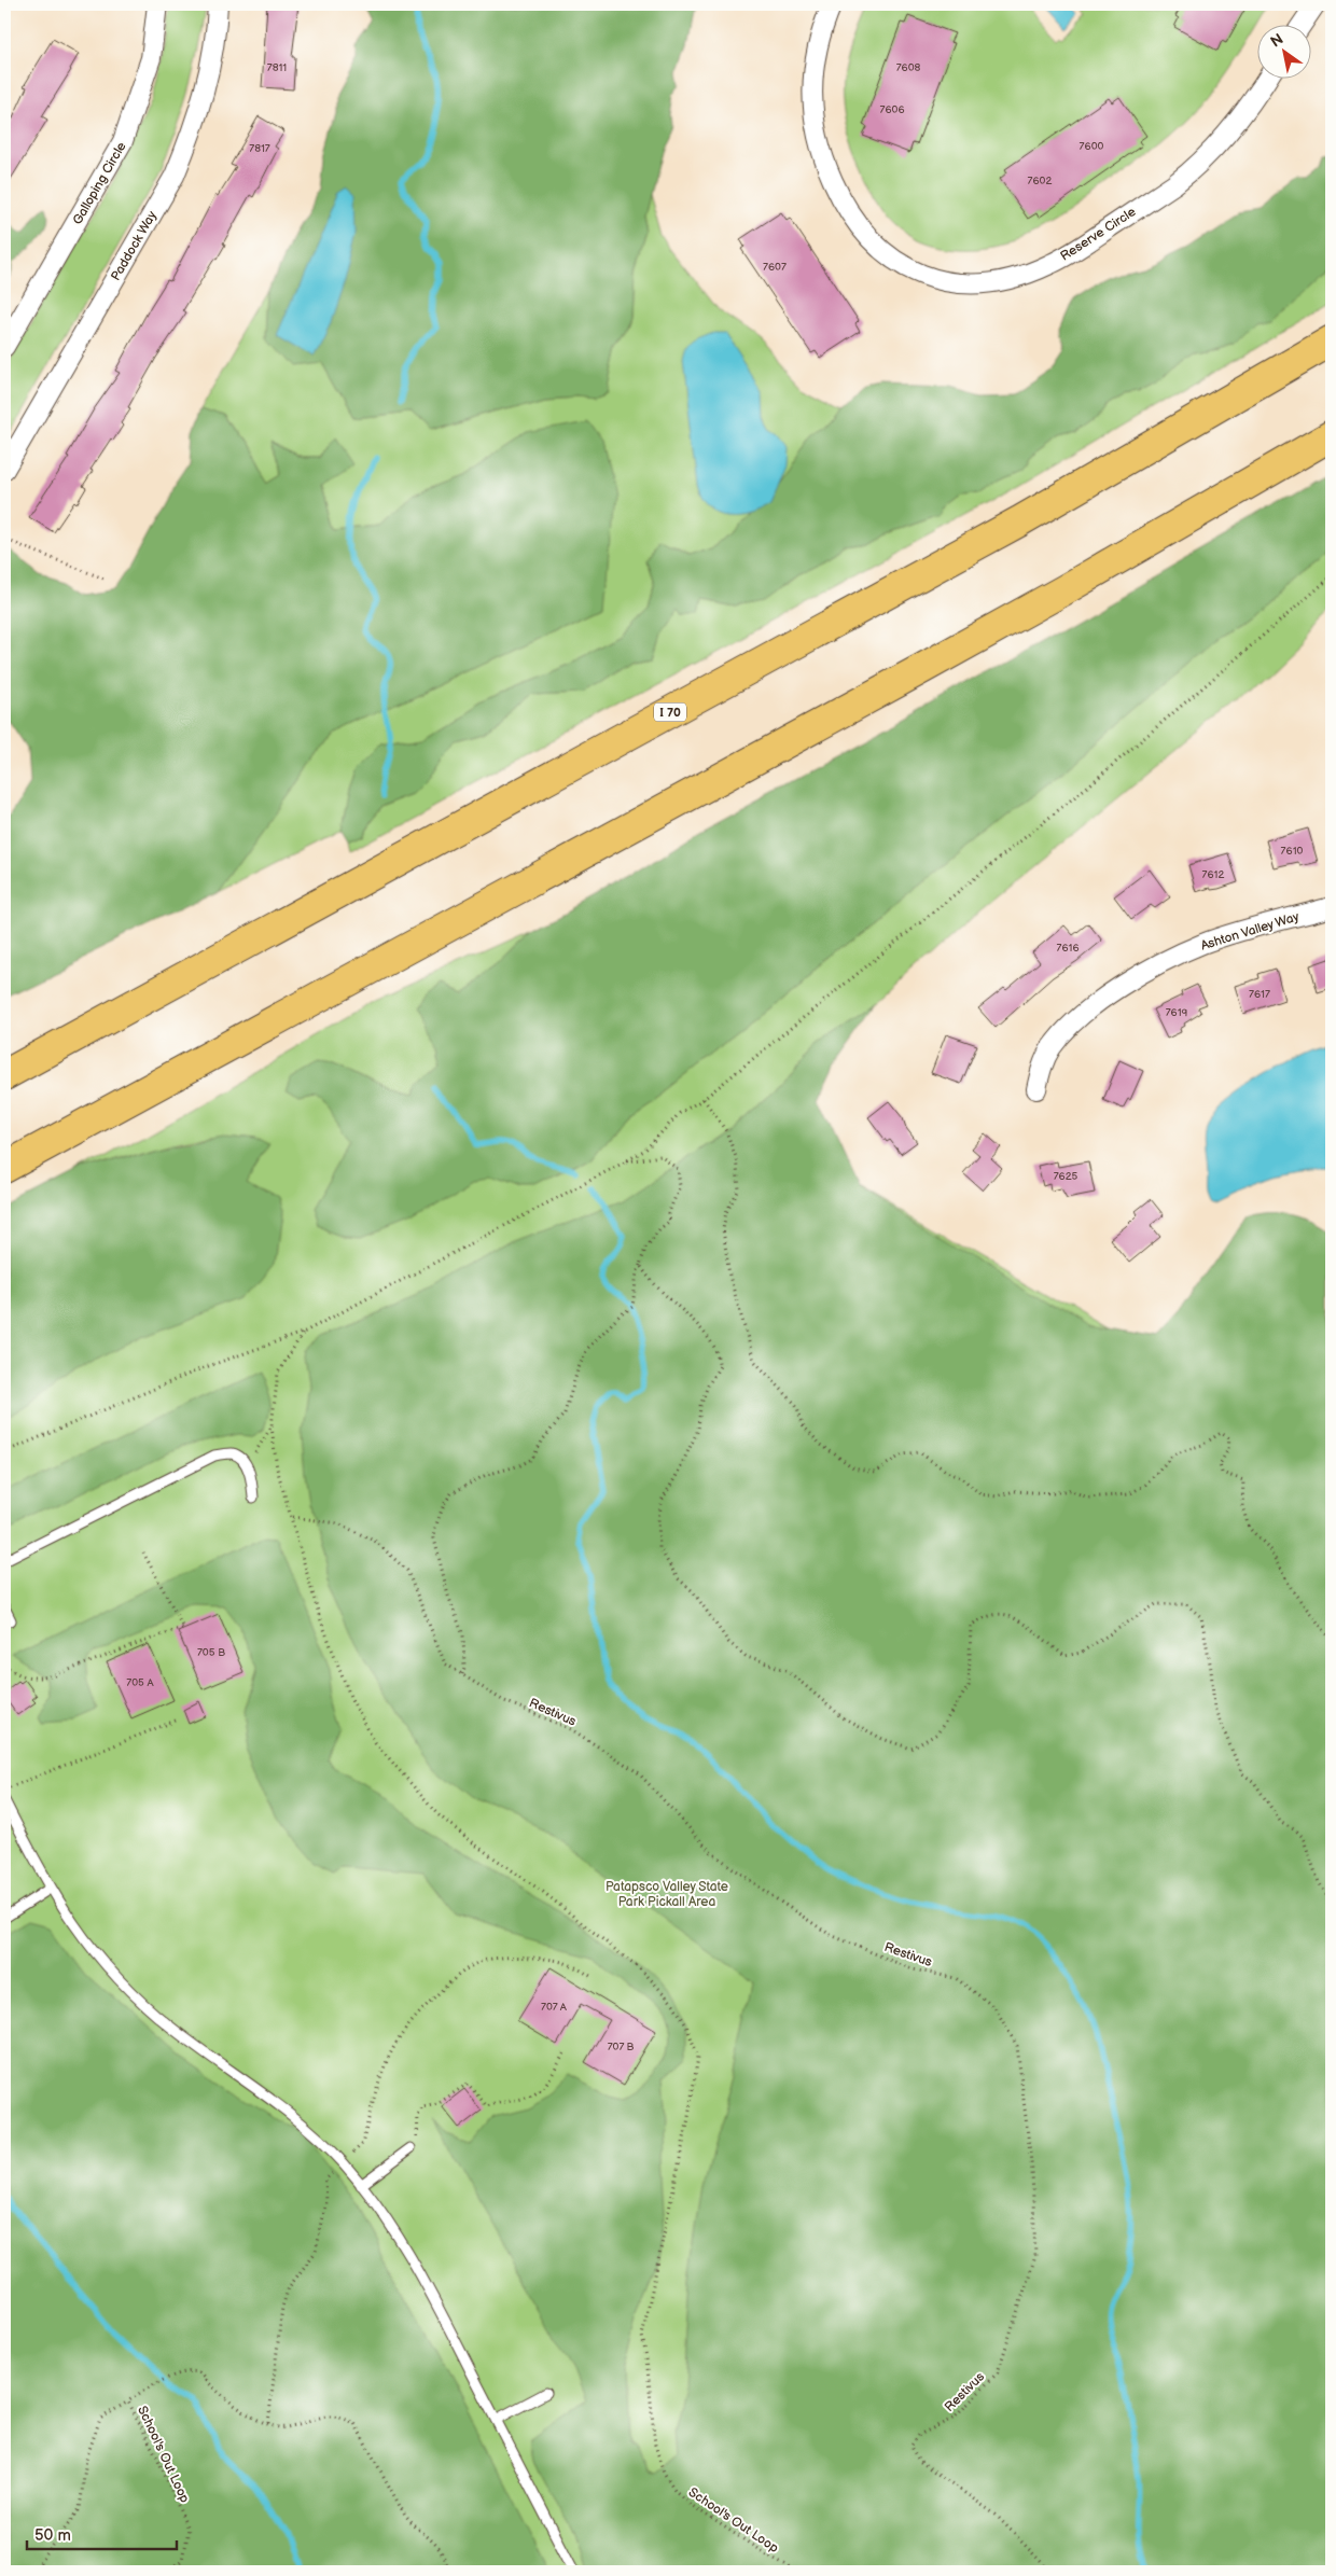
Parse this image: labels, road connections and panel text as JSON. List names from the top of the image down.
{
  "streets": {
    "highway": ["I 70"],
    "street": [
      "Galloping Circle",
      "Reserve Circle",
      "Paddock Way",
      "Ashton Valley Way"
    ],
    "path": ["Restivus", "School's Out Loop"]
  },
  "crossings": [
    ["Restivus", "School's Out Loop"]
  ],
  "parks": ["Patapsco Valley State Park Pickall Area"],
  "house_numbers": [
    "7811",
    "7608",
    "7606",
    "7600",
    "7817",
    "7602",
    "7607",
    "7610",
    "7612",
    "7616",
    "7617",
    "7619",
    "7625",
    "705 B",
    "705 A",
    "707 A",
    "707 B"
  ],
  "scale_bar": "50 m",
  "north": "top left"
}
